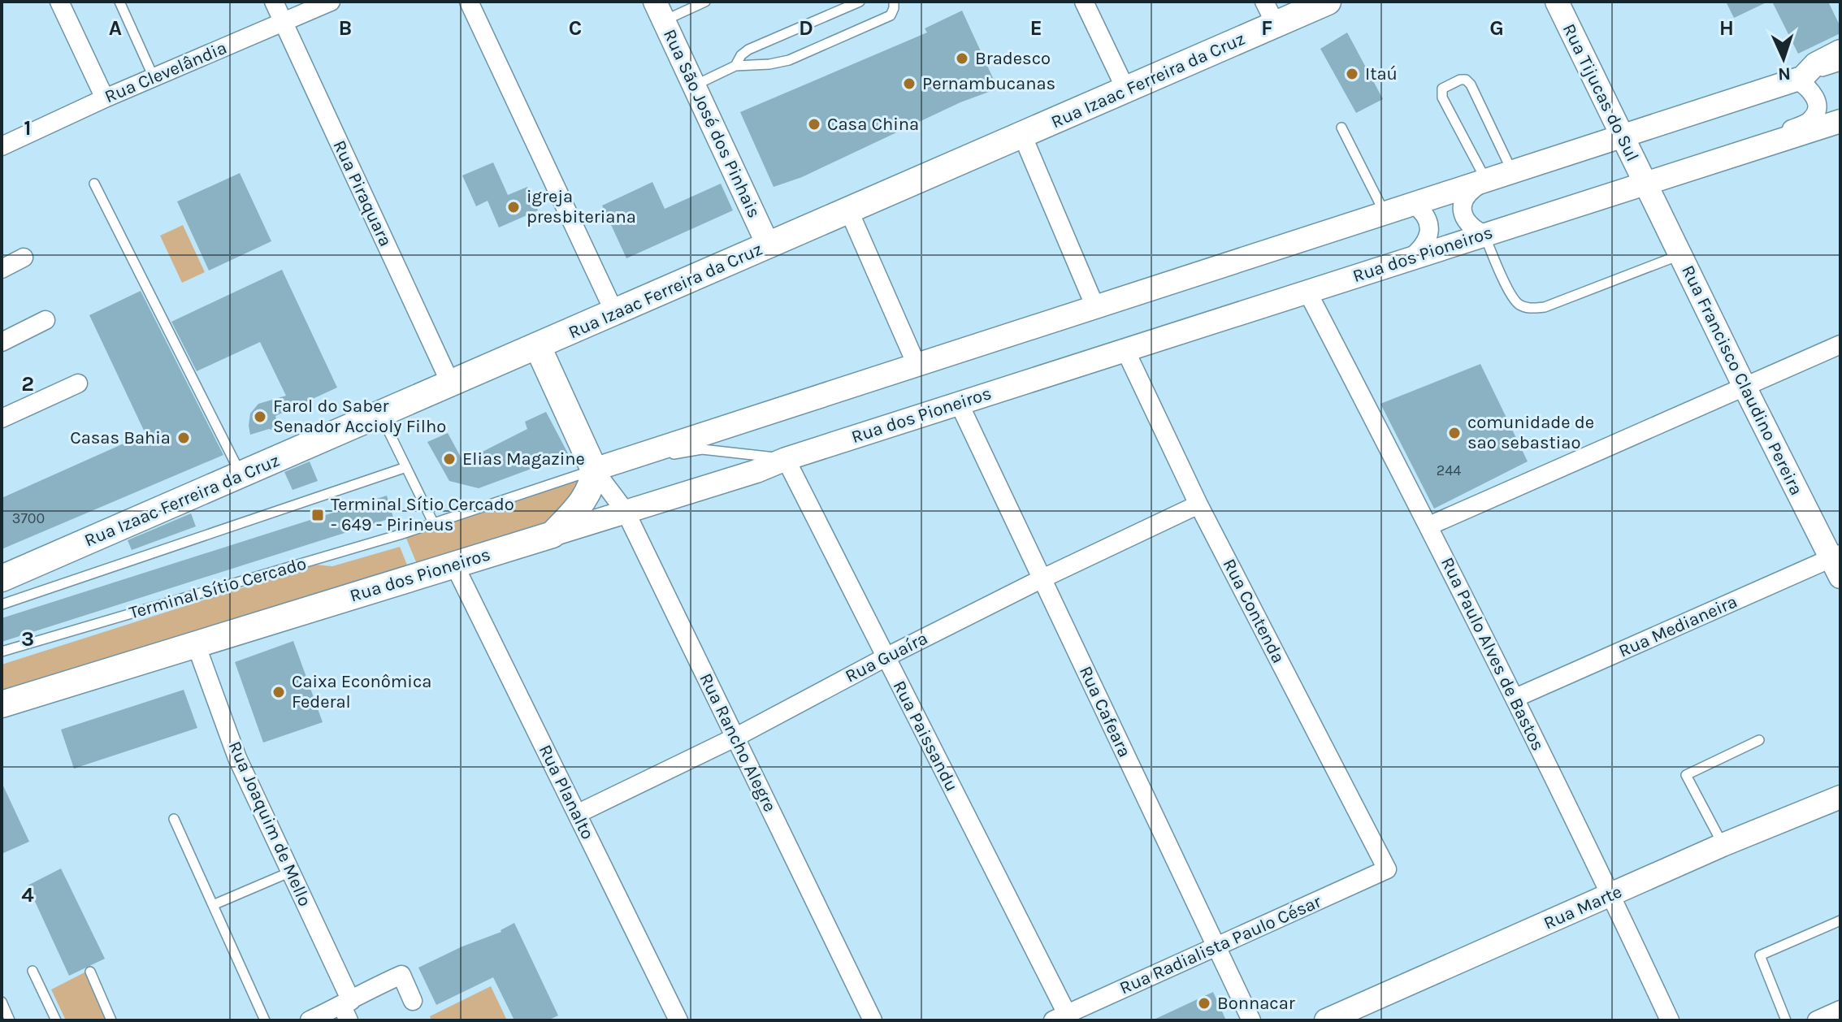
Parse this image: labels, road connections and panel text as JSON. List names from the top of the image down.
{
  "streets": {
    "main road": ["Rua Izaac Ferreira da Cruz", "Rua dos Pioneiros", "Rua Rancho Alegre"],
    "street": [
      "Rua Clevelândia",
      "Rua Tijucas do Sul",
      "Rua São José dos Pinhais",
      "Rua Piraquara",
      "Rua Francisco Claudino Pereira",
      "Rua Contenda",
      "Rua Medianeira",
      "Rua Paulo Alves de Bastos",
      "Rua Guaíra",
      "Rua Cafeara",
      "Rua Paissandu",
      "Rua Planalto",
      "Rua Joaquim de Mello",
      "Rua Marte",
      "Rua Radialista Paulo César"
    ],
    "lane": ["Terminal Sítio Cercado"]
  },
  "crossings": [
    ["Rua Clevelândia", "Rua Piraquara"],
    ["Rua Izaac Ferreira da Cruz", "Rua São José dos Pinhais"],
    ["Rua Izaac Ferreira da Cruz", "Rua Piraquara"],
    ["Rua Izaac Ferreira da Cruz", "Rua Rancho Alegre"],
    ["Rua Tijucas do Sul", "Rua dos Pioneiros"],
    ["Rua Tijucas do Sul", "Rua Francisco Claudino Pereira"],
    ["Rua dos Pioneiros", "Rua Francisco Claudino Pereira"],
    ["Rua dos Pioneiros", "Rua Contenda"],
    ["Rua dos Pioneiros", "Rua Paulo Alves de Bastos"],
    ["Rua dos Pioneiros", "Rua Cafeara"],
    ["Rua dos Pioneiros", "Rua Paissandu"],
    ["Rua dos Pioneiros", "Rua Rancho Alegre"],
    ["Rua dos Pioneiros", "Rua Planalto"],
    ["Rua dos Pioneiros", "Rua Joaquim de Mello"],
    ["Rua Francisco Claudino Pereira", "Rua Medianeira"],
    ["Rua Contenda", "Rua Guaíra"],
    ["Rua Contenda", "Rua Radialista Paulo César"],
    ["Rua Medianeira", "Rua Paulo Alves de Bastos"],
    ["Rua Paulo Alves de Bastos", "Rua Marte"],
    ["Rua Guaíra", "Rua Cafeara"],
    ["Rua Guaíra", "Rua Paissandu"],
    ["Rua Guaíra", "Rua Rancho Alegre"],
    ["Rua Guaíra", "Rua Planalto"],
    ["Rua Cafeara", "Rua Radialista Paulo César"],
    ["Rua Paissandu", "Rua Radialista Paulo César"]
  ],
  "places": {
    "other": [
      "Bradesco",
      "Itaú",
      "Pernambucanas",
      "Casa China",
      "igreja presbiteriana",
      "Farol do Saber Senador Accioly Filho",
      "comunidade de sao sebastiao",
      "Casas Bahia",
      "Elias Magazine",
      "Caixa Econômica Federal",
      "Bonnacar"
    ],
    "transit": ["Terminal Sítio Cercado - 649 - Pirineus"]
  },
  "house_numbers": ["244", "3700"],
  "north": "bottom",
  "grid": {
    "columns": [
      "A",
      "B",
      "C",
      "D",
      "E",
      "F",
      "G",
      "H"
    ],
    "rows": [
      "1",
      "2",
      "3",
      "4"
    ]
  }
}
